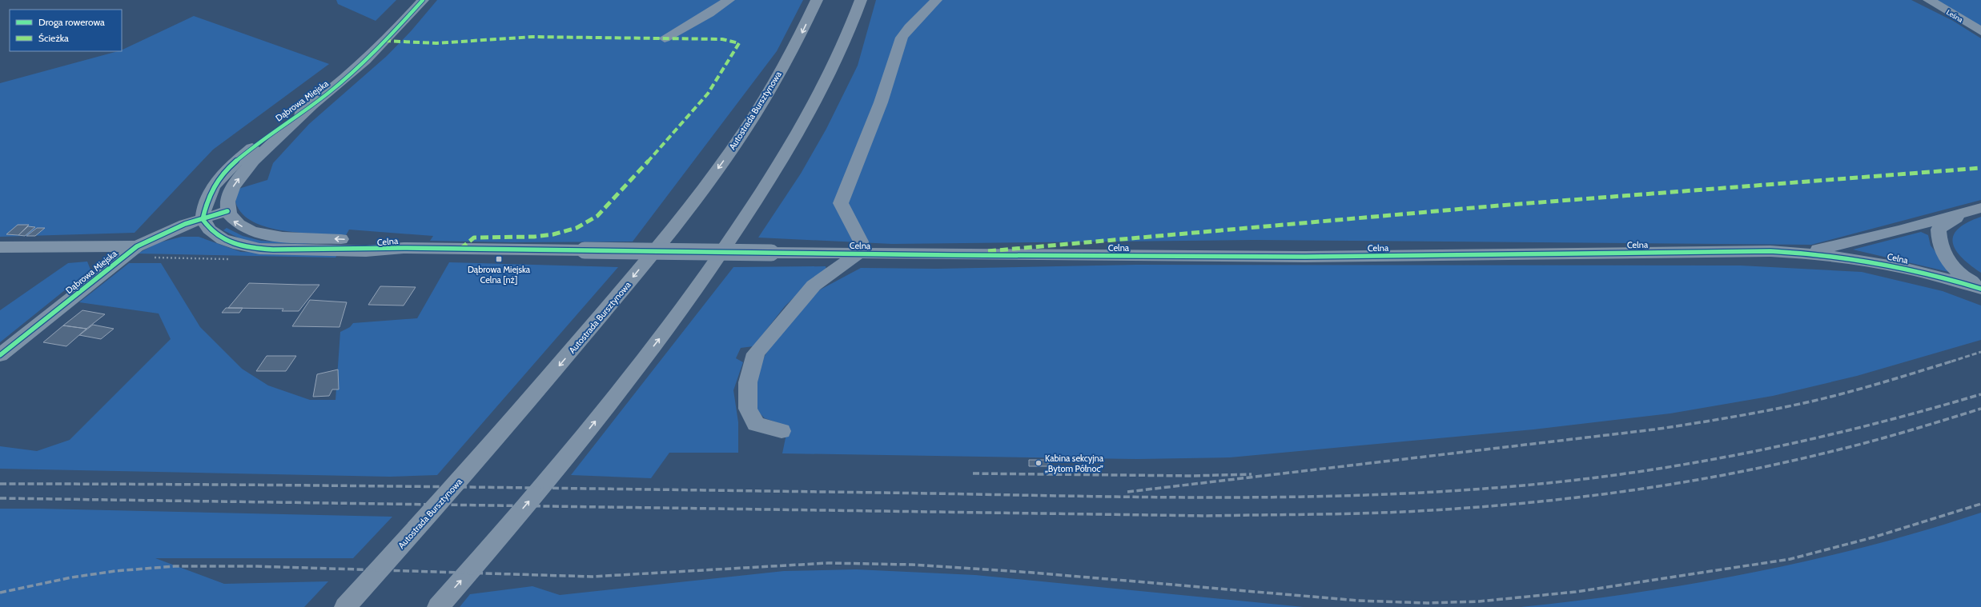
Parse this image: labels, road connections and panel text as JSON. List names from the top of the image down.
{
  "streets": {
    "highway": ["Autostrada Bursztynowa"],
    "street": ["Leśna", "Dąbrowa Miejska", "Celna"]
  },
  "crossings": [
    ["Dąbrowa Miejska", "Celna"]
  ],
  "places": {
    "transit": ["Dąbrowa Miejska Celna [nż]"],
    "other": ["Kabina sekcyjna „Bytom Północ”"]
  },
  "legend": ["Droga rowerowa", "Ścieżka"]
}
